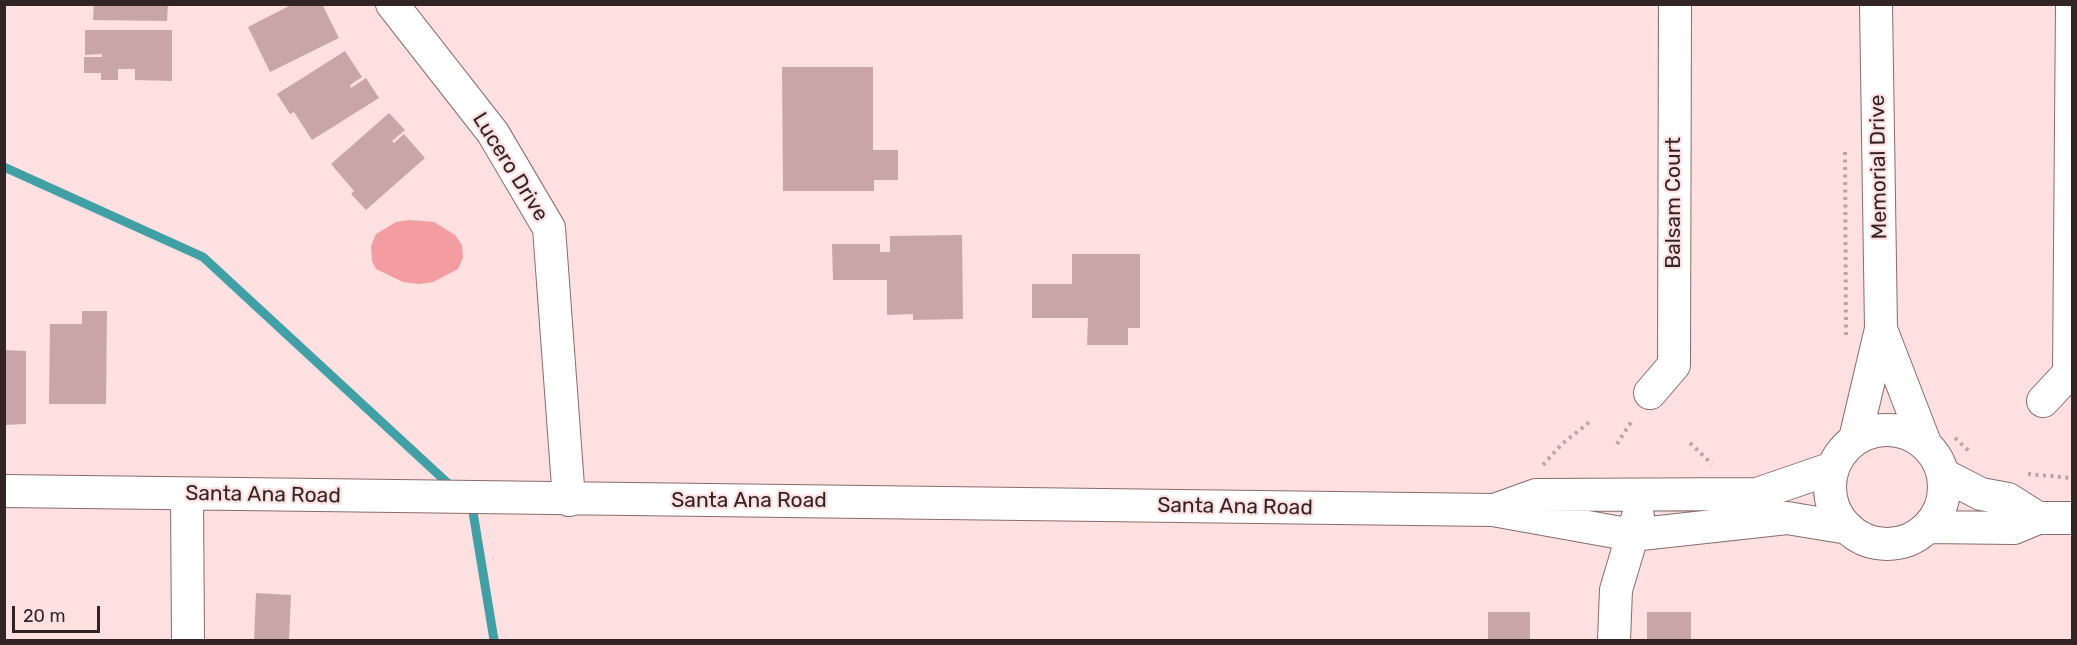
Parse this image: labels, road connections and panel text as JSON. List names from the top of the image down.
{
  "streets": {
    "street": [
      "Lucero Drive",
      "Memorial Drive",
      "Balsam Court",
      "Santa Ana Road"
    ]
  },
  "crossings": [
    ["Lucero Drive", "Santa Ana Road"]
  ],
  "scale_bar": "20 m"
}
